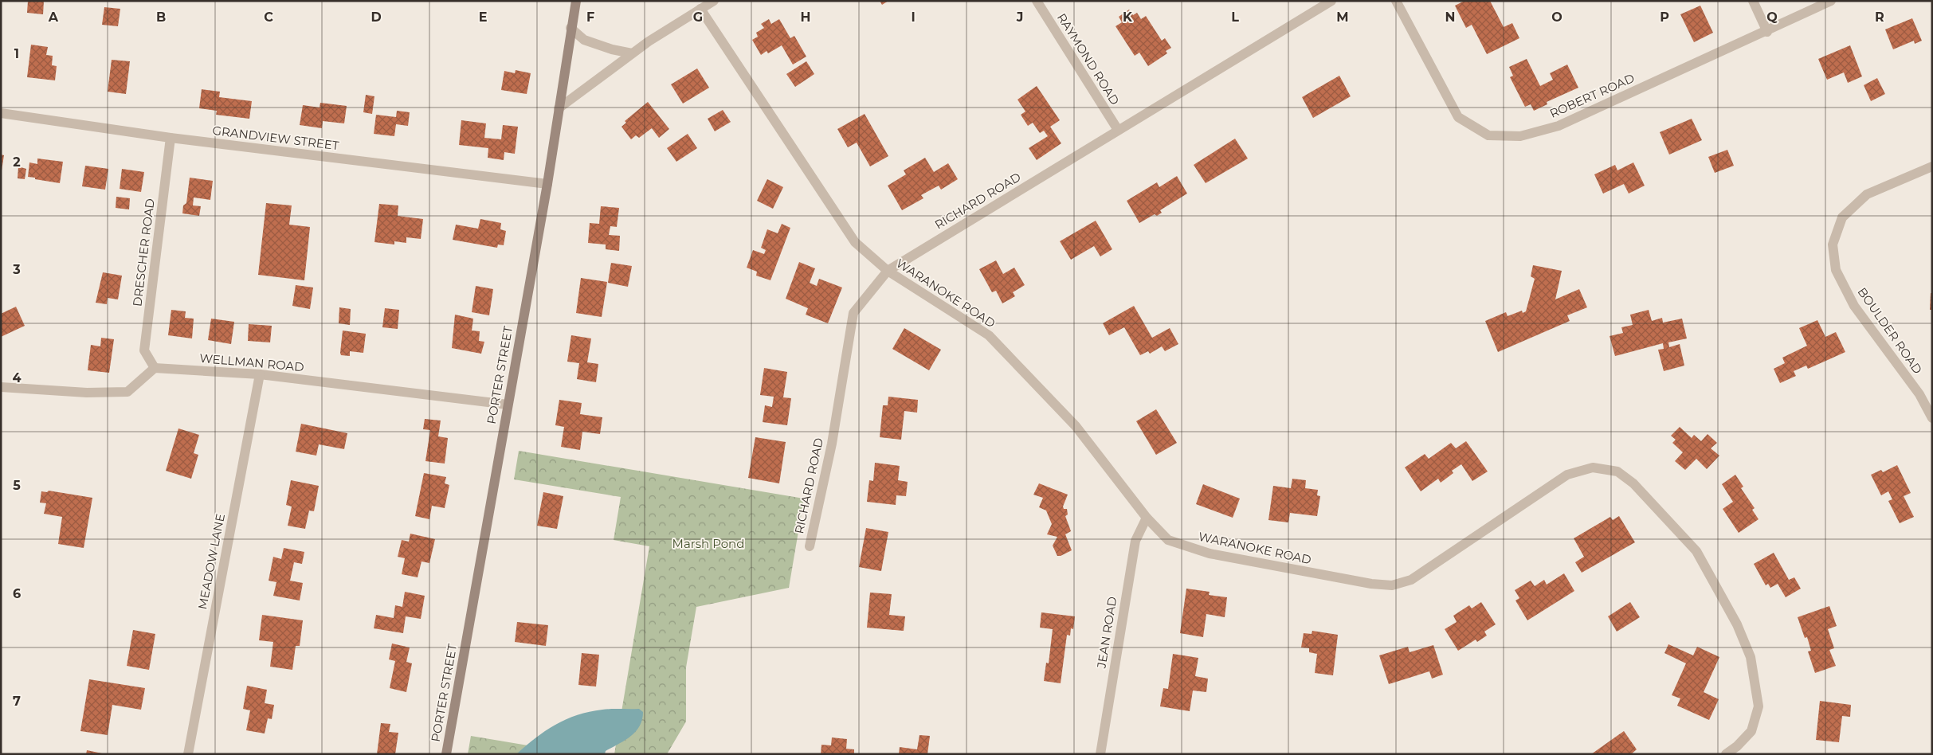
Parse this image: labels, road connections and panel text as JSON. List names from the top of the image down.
{
  "streets": {
    "street": [
      "RAYMOND ROAD",
      "ROBERT ROAD",
      "GRANDVIEW STREET",
      "RICHARD ROAD",
      "DRESCHER ROAD",
      "WARANOKE ROAD",
      "BOULDER ROAD",
      "WELLMAN ROAD",
      "PORTER STREET",
      "MEADOW LANE",
      "JEAN ROAD"
    ]
  },
  "crossings": [
    ["RAYMOND ROAD", "RICHARD ROAD"],
    ["GRANDVIEW STREET", "DRESCHER ROAD"],
    ["GRANDVIEW STREET", "PORTER STREET"],
    ["RICHARD ROAD", "WARANOKE ROAD"],
    ["DRESCHER ROAD", "WELLMAN ROAD"],
    ["WARANOKE ROAD", "JEAN ROAD"],
    ["WELLMAN ROAD", "PORTER STREET"],
    ["WELLMAN ROAD", "MEADOW LANE"]
  ],
  "parks": ["Marsh Pond"],
  "grid": {
    "columns": [
      "A",
      "B",
      "C",
      "D",
      "E",
      "F",
      "G",
      "H",
      "I",
      "J",
      "K",
      "L",
      "M",
      "N",
      "O",
      "P",
      "Q",
      "R"
    ],
    "rows": [
      "1",
      "2",
      "3",
      "4",
      "5",
      "6",
      "7"
    ]
  }
}
